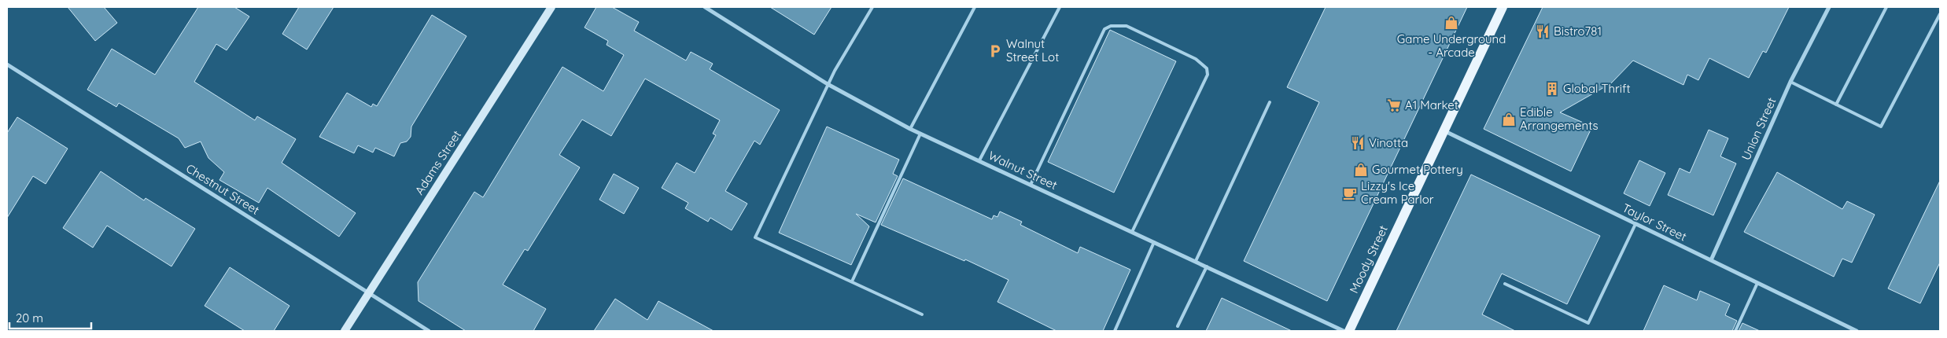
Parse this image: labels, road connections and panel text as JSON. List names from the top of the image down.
{
  "streets": {
    "main road": ["Moody Street"],
    "street": [
      "Union Street",
      "Adams Street",
      "Walnut Street",
      "Chestnut Street",
      "Taylor Street"
    ]
  },
  "crossings": [
    ["Union Street", "Taylor Street"],
    ["Adams Street", "Chestnut Street"],
    ["Taylor Street", "Moody Street"]
  ],
  "places": {
    "shop": ["Game Underground - Arcade", "Edible Arrangements", "Gourmet Pottery"],
    "restaurant": ["Bistro781", "Vinotta"],
    "parking": ["Walnut Street Lot"],
    "building": ["Global Thrift"],
    "supermarket": ["A1 Market"],
    "cafe": ["Lizzy's Ice Cream Parlor"]
  },
  "scale_bar": "20 m"
}
